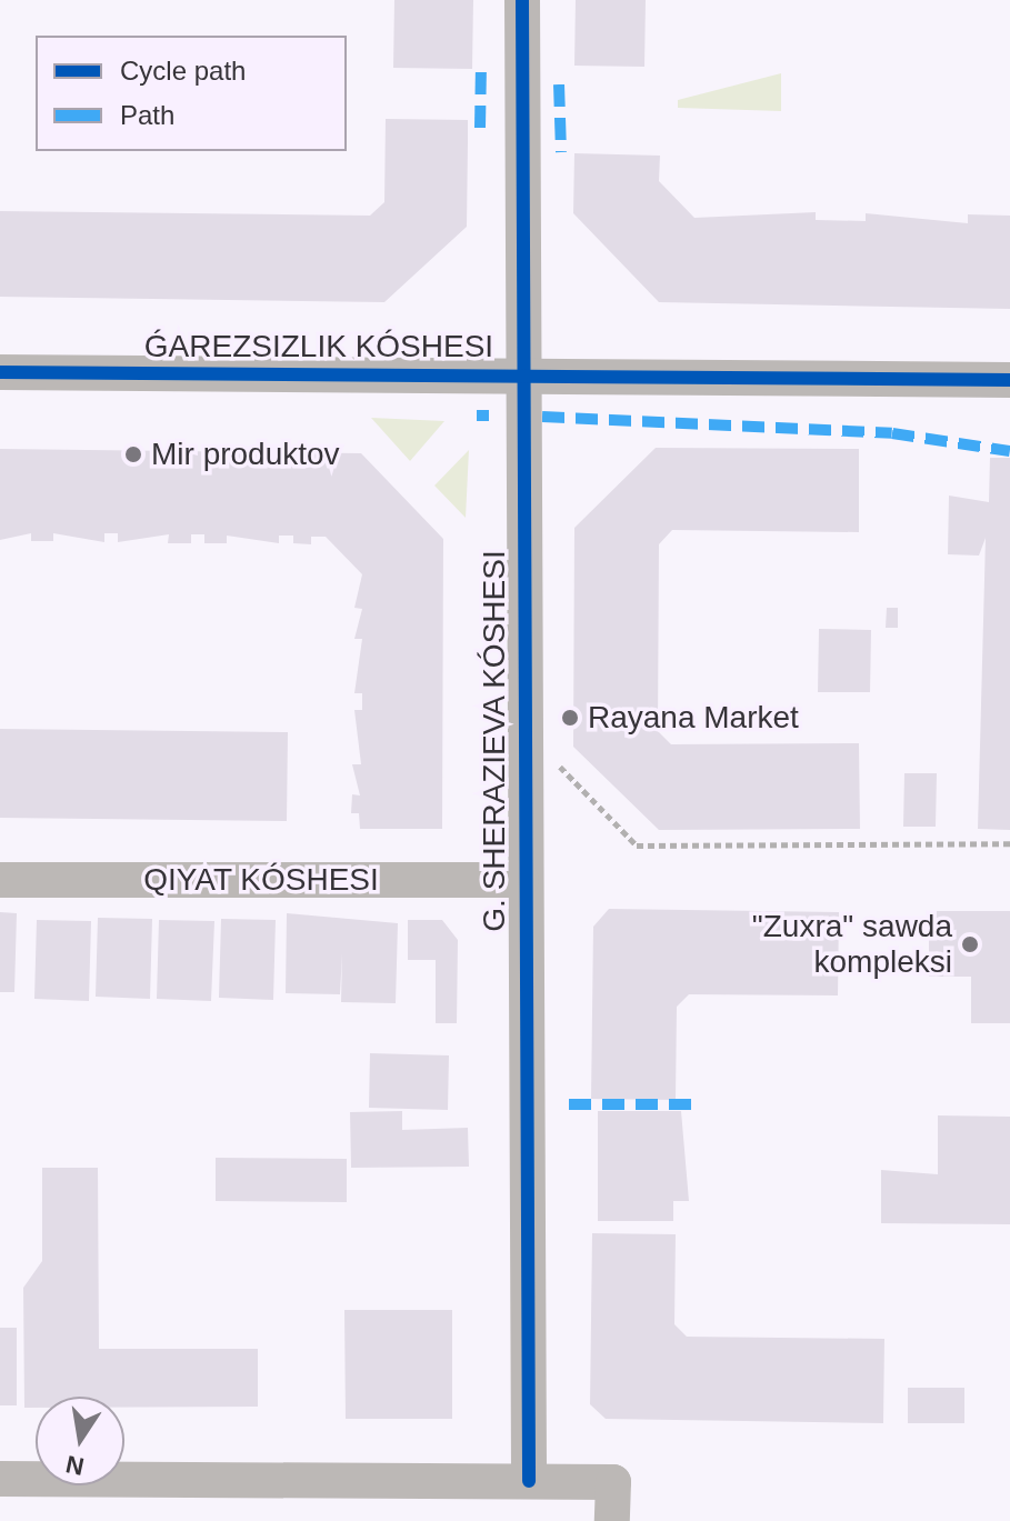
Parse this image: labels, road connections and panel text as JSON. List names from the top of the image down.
{
  "streets": {
    "street": ["ǴAREZSIZLIK KÓSHESI", "G. SHERAZIEVA KÓSHESI"]
  },
  "crossings": [
    ["ǴAREZSIZLIK KÓSHESI", "G. SHERAZIEVA KÓSHESI"]
  ],
  "places": ["Mir produktov", "Rayana Market", "\"Zuxra\" sawda kompleksi"],
  "legend": ["Cycle path", "Path"],
  "north": "bottom"
}
